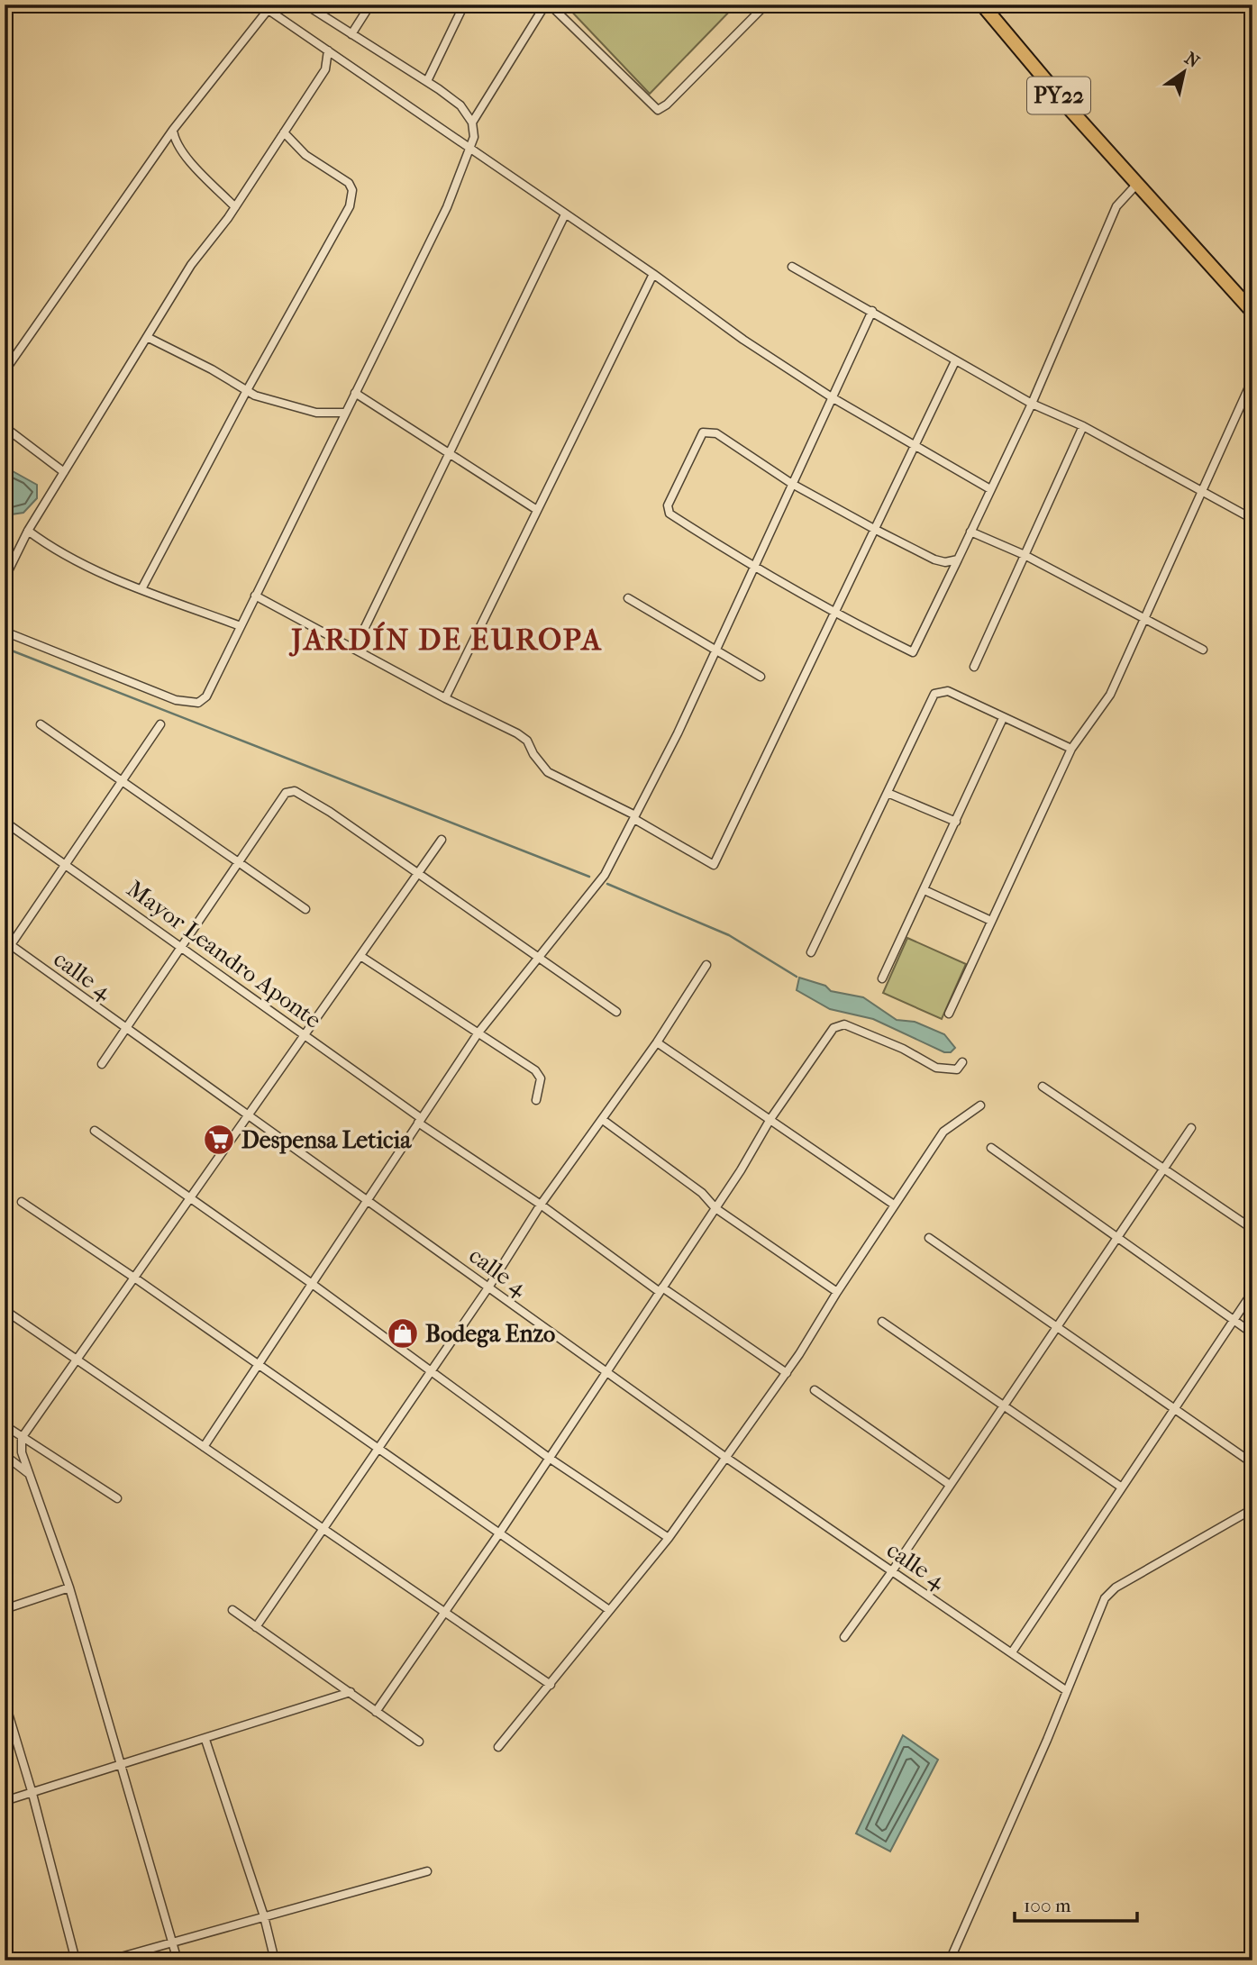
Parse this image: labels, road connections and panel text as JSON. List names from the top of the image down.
{
  "streets": {
    "highway": ["PY22"],
    "street": ["Mayor Leandro Aponte", "calle 4"]
  },
  "districts": ["JARDÍN DE EUROPA"],
  "places": {
    "supermarket": ["Despensa Leticia"],
    "shop": ["Bodega Enzo"]
  },
  "scale_bar": "100 m",
  "north": "top right"
}
